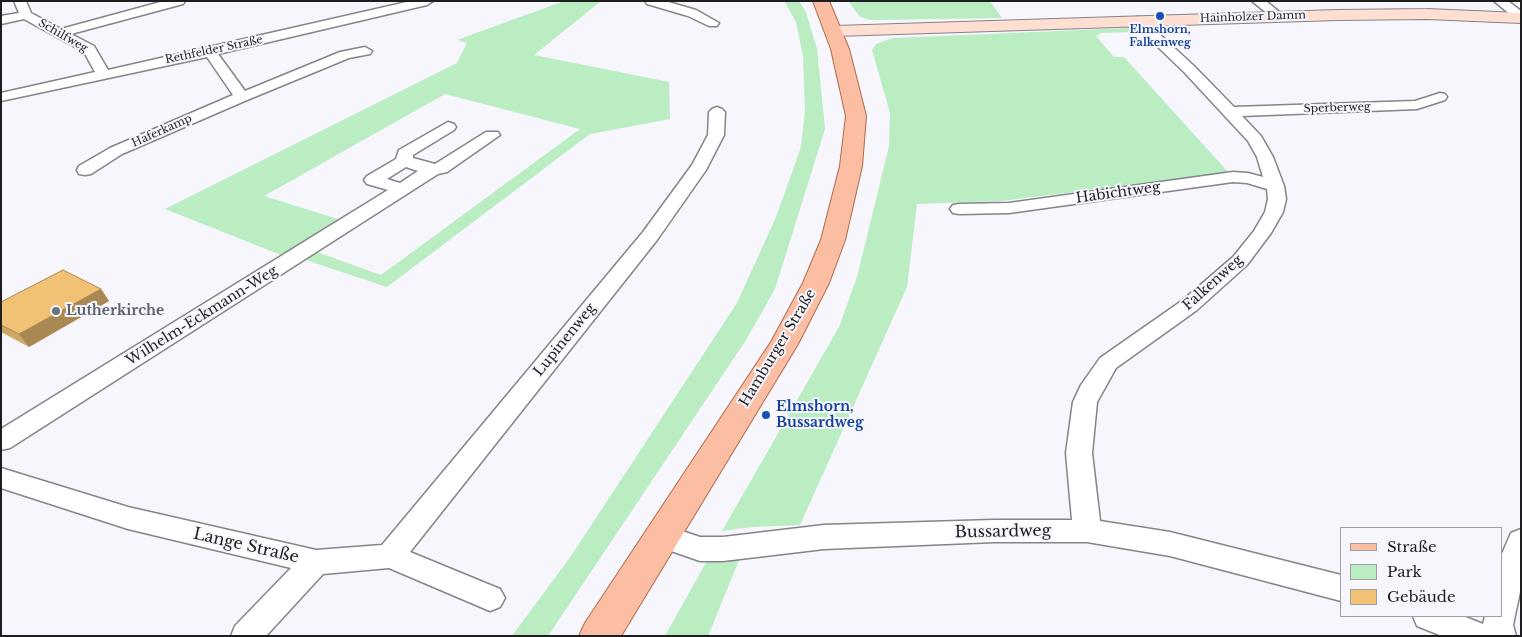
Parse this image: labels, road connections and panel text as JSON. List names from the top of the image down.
{
  "streets": {
    "main road": ["Hamburger Straße"],
    "street": [
      "Hainholzer Damm",
      "Schilfweg",
      "Rethfelder Straße",
      "Sperberweg",
      "Haferkamp",
      "Habichtweg",
      "Falkenweg",
      "Wilhelm-Eckmann-Weg",
      "Lupinenweg",
      "Bussardweg",
      "Lange Straße"
    ]
  },
  "crossings": [
    ["Hainholzer Damm", "Falkenweg"],
    ["Hainholzer Damm", "Hamburger Straße"],
    ["Schilfweg", "Rethfelder Straße"],
    ["Sperberweg", "Falkenweg"],
    ["Habichtweg", "Falkenweg"],
    ["Falkenweg", "Bussardweg"],
    ["Lupinenweg", "Lange Straße"],
    ["Hamburger Straße", "Bussardweg"]
  ],
  "places": ["Elmshorn, Falkenweg", "Lutherkirche", "Elmshorn, Bussardweg"],
  "legend": ["Straße", "Park", "Gebäude"]
}
